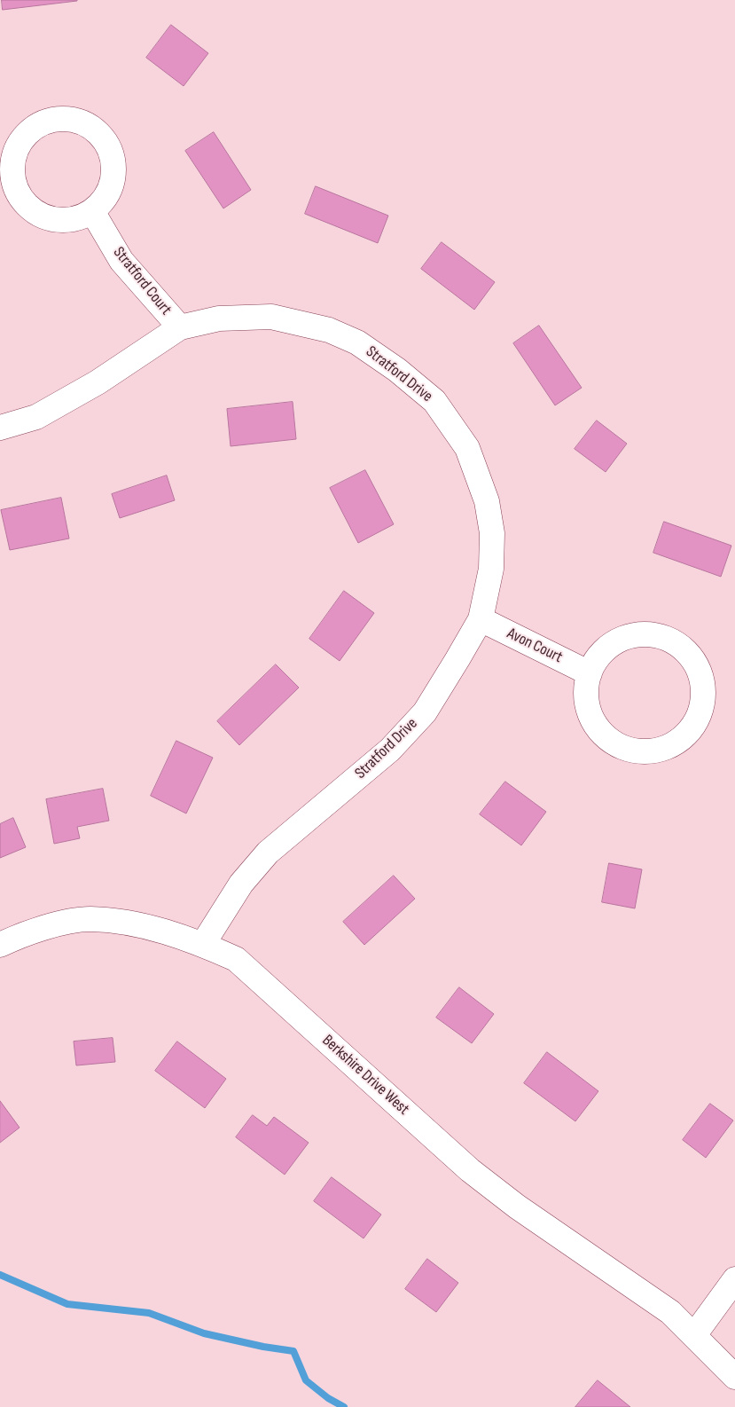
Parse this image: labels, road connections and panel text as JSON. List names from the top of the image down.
{
  "streets": {
    "street": [
      "Stratford Court",
      "Stratford Drive",
      "Avon Court",
      "Berkshire Drive West"
    ]
  },
  "crossings": [
    ["Stratford Court", "Stratford Drive"],
    ["Stratford Drive", "Avon Court"],
    ["Stratford Drive", "Berkshire Drive West"]
  ]
}
